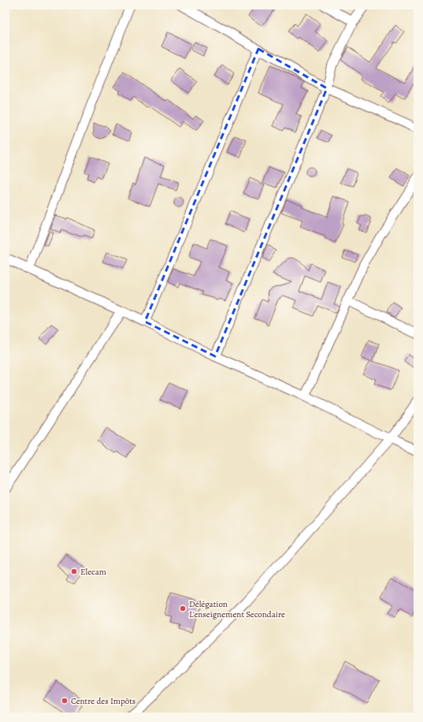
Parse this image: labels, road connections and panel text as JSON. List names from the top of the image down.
{
  "places": ["Elecam", "Délégation L'enseignement Secondaire", "Centre des Impôts"]
}
